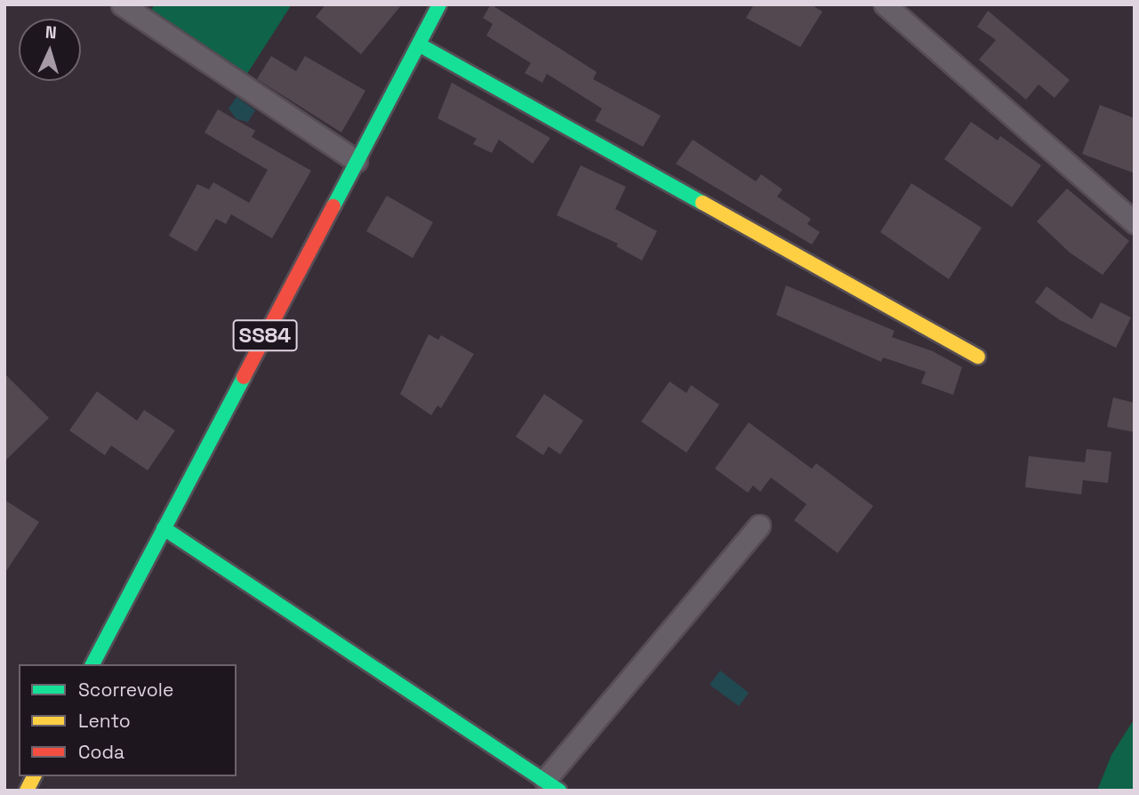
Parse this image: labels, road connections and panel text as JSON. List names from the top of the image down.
{
  "streets": {
    "street": ["SS84"]
  },
  "legend": ["Scorrevole", "Lento", "Coda"],
  "north": "top"
}
